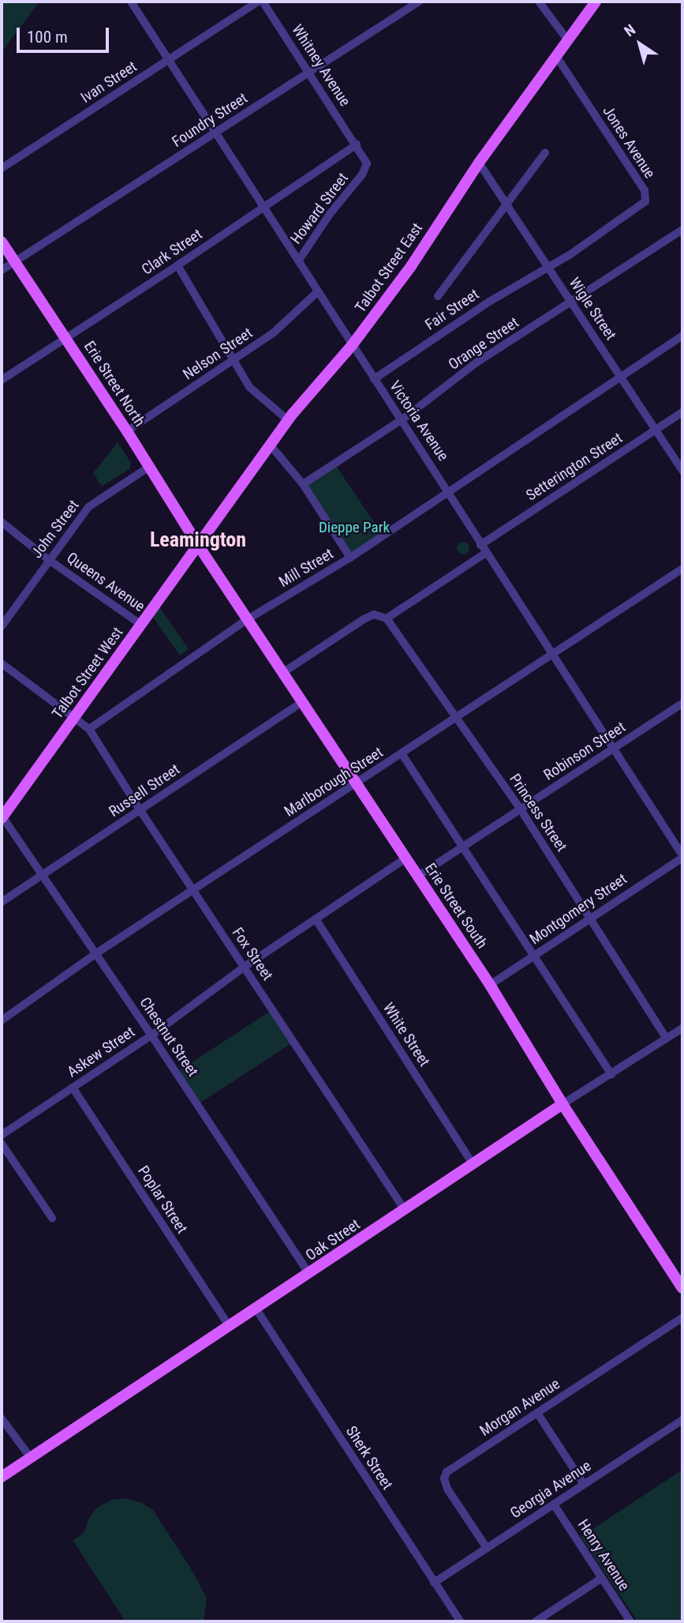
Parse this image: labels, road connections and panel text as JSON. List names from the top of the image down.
{
  "streets": {
    "main road": [
      "Talbot Street East",
      "Erie Street North",
      "Talbot Street West",
      "Erie Street South",
      "Oak Street"
    ],
    "street": [
      "Whitney Avenue",
      "Ivan Street",
      "Foundry Street",
      "Jones Avenue",
      "Howard Street",
      "Clark Street",
      "Wigle Street",
      "Fair Street",
      "Orange Street",
      "Nelson Street",
      "Victoria Avenue",
      "Setterington Street",
      "John Street",
      "Mill Street",
      "Queens Avenue",
      "Robinson Street",
      "Marlborough Street",
      "Russell Street",
      "Princess Street",
      "Montgomery Street",
      "Fox Street",
      "White Street",
      "Chestnut Street",
      "Askew Street",
      "Poplar Street",
      "Morgan Avenue",
      "Sherk Street",
      "Georgia Avenue",
      "Henry Avenue"
    ]
  },
  "crossings": [
    ["Whitney Avenue", "Foundry Street"],
    ["Whitney Avenue", "Howard Street"],
    ["Whitney Avenue", "Clark Street"],
    ["Ivan Street", "Victoria Avenue"],
    ["Foundry Street", "Erie Street North"],
    ["Foundry Street", "Victoria Avenue"],
    ["Jones Avenue", "Talbot Street East"],
    ["Jones Avenue", "Wigle Street"],
    ["Jones Avenue", "Fair Street"],
    ["Howard Street", "Clark Street"],
    ["Howard Street", "Victoria Avenue"],
    ["Clark Street", "Erie Street North"],
    ["Clark Street", "Victoria Avenue"],
    ["Talbot Street East", "Wigle Street"],
    ["Talbot Street East", "Erie Street North"],
    ["Talbot Street East", "Victoria Avenue"],
    ["Talbot Street East", "Talbot Street West"],
    ["Talbot Street East", "Erie Street South"],
    ["Wigle Street", "Fair Street"],
    ["Wigle Street", "Orange Street"],
    ["Wigle Street", "Setterington Street"],
    ["Wigle Street", "Mill Street"],
    ["Fair Street", "Victoria Avenue"],
    ["Orange Street", "Victoria Avenue"],
    ["Nelson Street", "Erie Street North"],
    ["Nelson Street", "Victoria Avenue"],
    ["Erie Street North", "John Street"],
    ["Erie Street North", "Talbot Street West"],
    ["Erie Street North", "Erie Street South"],
    ["Victoria Avenue", "Setterington Street"],
    ["Victoria Avenue", "Mill Street"],
    ["Victoria Avenue", "Robinson Street"],
    ["Victoria Avenue", "Marlborough Street"],
    ["Victoria Avenue", "Montgomery Street"],
    ["John Street", "Queens Avenue"],
    ["Mill Street", "Erie Street South"],
    ["Mill Street", "Fox Street"],
    ["Queens Avenue", "Talbot Street West"],
    ["Talbot Street West", "Erie Street South"],
    ["Talbot Street West", "Fox Street"],
    ["Talbot Street West", "Chestnut Street"],
    ["Robinson Street", "Princess Street"],
    ["Robinson Street", "Erie Street South"],
    ["Marlborough Street", "Princess Street"],
    ["Marlborough Street", "Erie Street South"],
    ["Marlborough Street", "Fox Street"],
    ["Marlborough Street", "Chestnut Street"],
    ["Russell Street", "Erie Street South"],
    ["Russell Street", "Fox Street"],
    ["Russell Street", "Chestnut Street"],
    ["Princess Street", "Montgomery Street"],
    ["Princess Street", "Oak Street"],
    ["Erie Street South", "Montgomery Street"],
    ["Erie Street South", "Askew Street"],
    ["Erie Street South", "Oak Street"],
    ["Fox Street", "Askew Street"],
    ["Fox Street", "Oak Street"],
    ["White Street", "Askew Street"],
    ["White Street", "Oak Street"],
    ["Chestnut Street", "Askew Street"],
    ["Chestnut Street", "Oak Street"],
    ["Askew Street", "Poplar Street"],
    ["Poplar Street", "Oak Street"],
    ["Oak Street", "Sherk Street"],
    ["Morgan Avenue", "Georgia Avenue"],
    ["Sherk Street", "Georgia Avenue"],
    ["Georgia Avenue", "Henry Avenue"]
  ],
  "districts": ["Leamington"],
  "parks": ["Dieppe Park"],
  "scale_bar": "100 m",
  "north": "top left"
}
